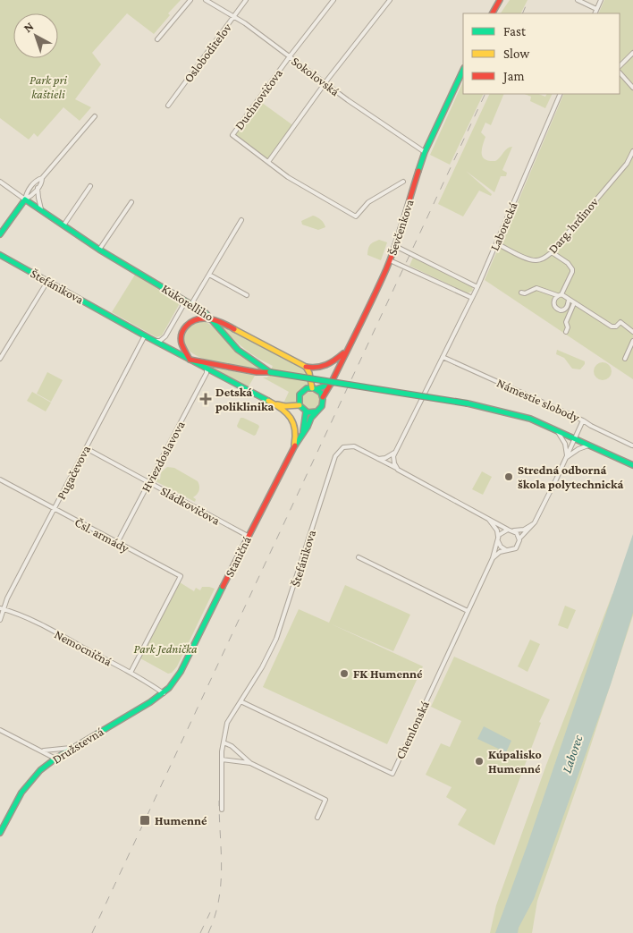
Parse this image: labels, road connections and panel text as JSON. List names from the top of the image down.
{
  "streets": {
    "main road": [
      "Ševčenkova",
      "Štefánikova",
      "Kukorelliho",
      "Staničná",
      "Družstevná"
    ],
    "street": [
      "Osloboditeľov",
      "Sokolovská",
      "Duchnovičova",
      "Darg. hrdinov",
      "Laborecká",
      "Námestie slobody",
      "Hviezdoslavova",
      "Pugačevova",
      "Sládkovičova",
      "Čsl. armády",
      "Nemocničná",
      "Chemlonská"
    ]
  },
  "crossings": [
    ["Osloboditeľov", "Sokolovská"],
    ["Sokolovská", "Duchnovičova"],
    ["Sokolovská", "Ševčenkova"],
    ["Duchnovičova", "Ševčenkova"],
    ["Darg. hrdinov", "Laborecká"],
    ["Laborecká", "Námestie slobody"],
    ["Ševčenkova", "Staničná"],
    ["Štefánikova", "Hviezdoslavova"],
    ["Štefánikova", "Pugačevova"],
    ["Štefánikova", "Chemlonská"],
    ["Hviezdoslavova", "Sládkovičova"],
    ["Hviezdoslavova", "Čsl. armády"],
    ["Pugačevova", "Sládkovičova"],
    ["Pugačevova", "Čsl. armády"],
    ["Pugačevova", "Nemocničná"],
    ["Sládkovičova", "Staničná"],
    ["Čsl. armády", "Nemocničná"],
    ["Staničná", "Družstevná"],
    ["Nemocničná", "Družstevná"]
  ],
  "water": ["Laborec"],
  "parks": ["Park pri kaštieli", "Park Jednička"],
  "places": {
    "health": ["Detská poliklinika"],
    "other": ["Stredná odborná škola polytechnická", "FK Humenné", "Kúpalisko Humenné"],
    "transit": ["Humenné"]
  },
  "legend": ["Fast", "Slow", "Jam"],
  "north": "top left"
}
